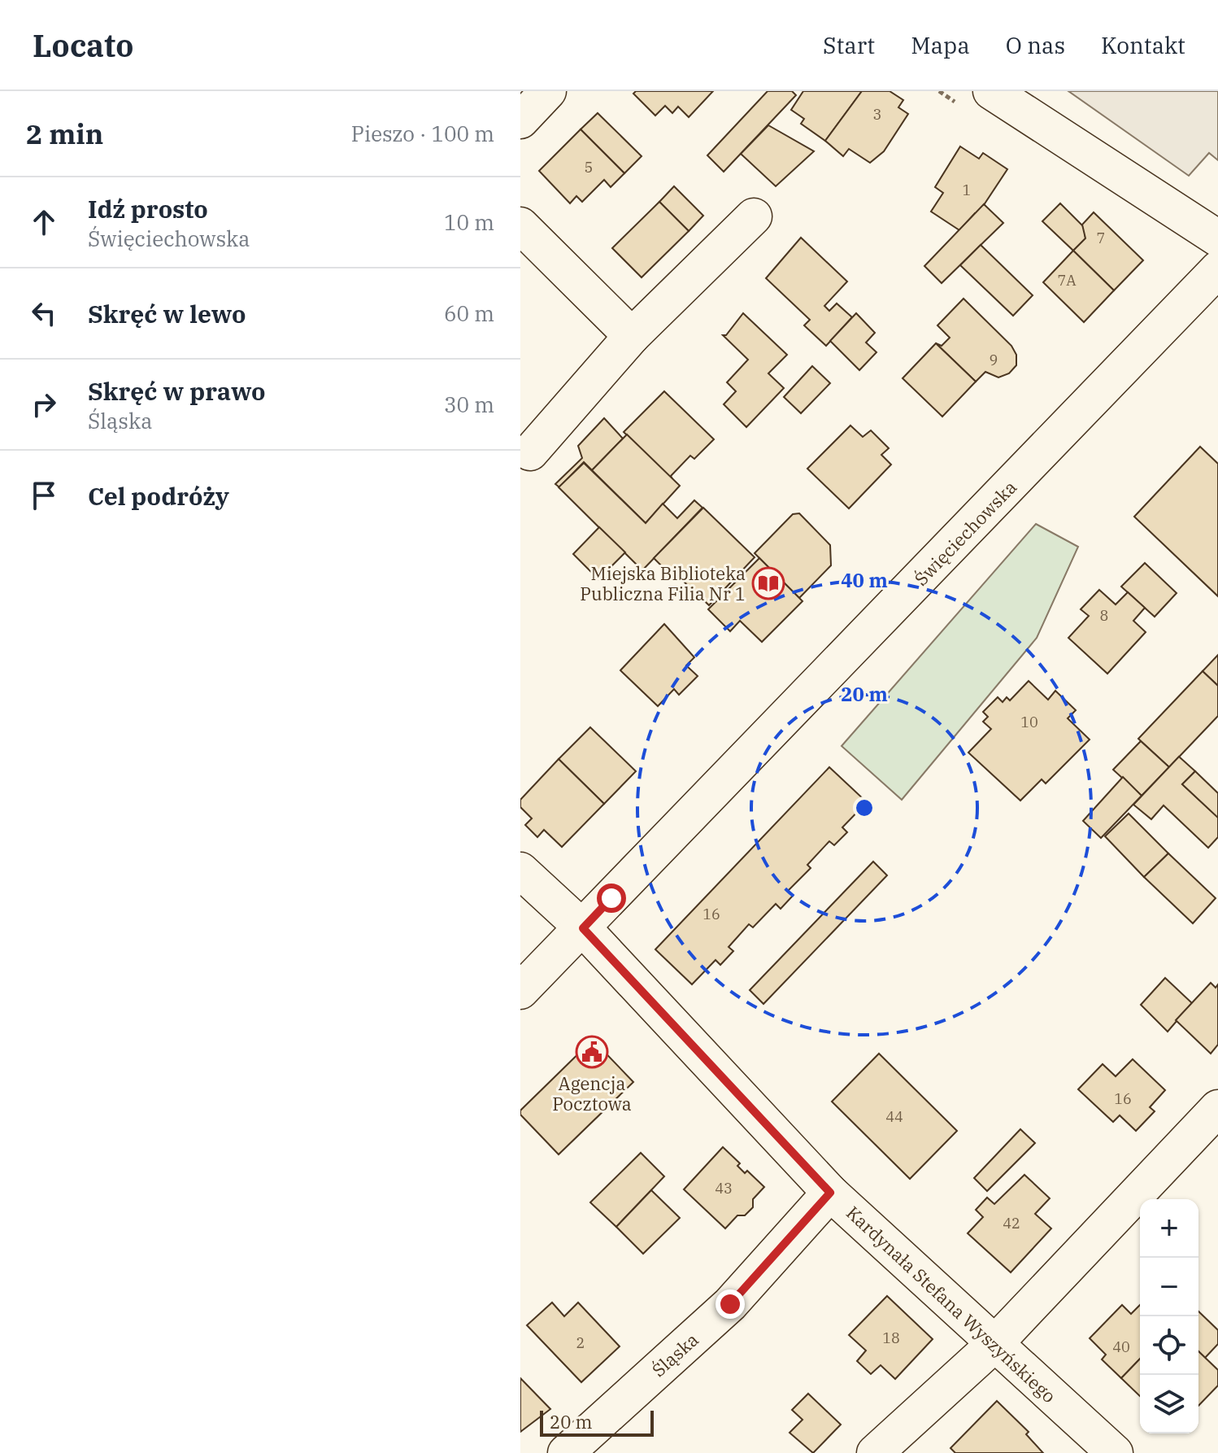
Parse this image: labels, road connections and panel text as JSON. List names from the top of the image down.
{
  "streets": {
    "street": ["Święciechowska", "Kardynała Stefana Wyszyńskiego", "Śląska"]
  },
  "crossings": [
    ["Święciechowska", "Kardynała Stefana Wyszyńskiego"],
    ["Kardynała Stefana Wyszyńskiego", "Śląska"]
  ],
  "places": {
    "library": ["Miejska Biblioteka Publiczna Filia Nr 1"],
    "public building": ["Agencja Pocztowa"]
  },
  "house_numbers": [
    "3",
    "5",
    "1",
    "7",
    "7A",
    "9",
    "8",
    "10",
    "16",
    "16",
    "44",
    "43",
    "42",
    "18",
    "2",
    "40"
  ],
  "scale_bar": "20 m",
  "page": {
    "header": "Locato",
    "nav": [
      "Start",
      "Mapa",
      "O nas",
      "Kontakt"
    ],
    "heading": ["2 min", "Pieszo · 100 m"],
    "list": [
      ["Idź prosto", "Święciechowska", "10 m"],
      ["Skręć w lewo", "60 m"],
      ["Skręć w prawo", "Śląska", "30 m"],
      "Cel podróży"
    ],
    "map_buttons": ["+", "−"],
    "scale": "20 m"
  },
  "rings": ["40 m", "20 m"]
}
